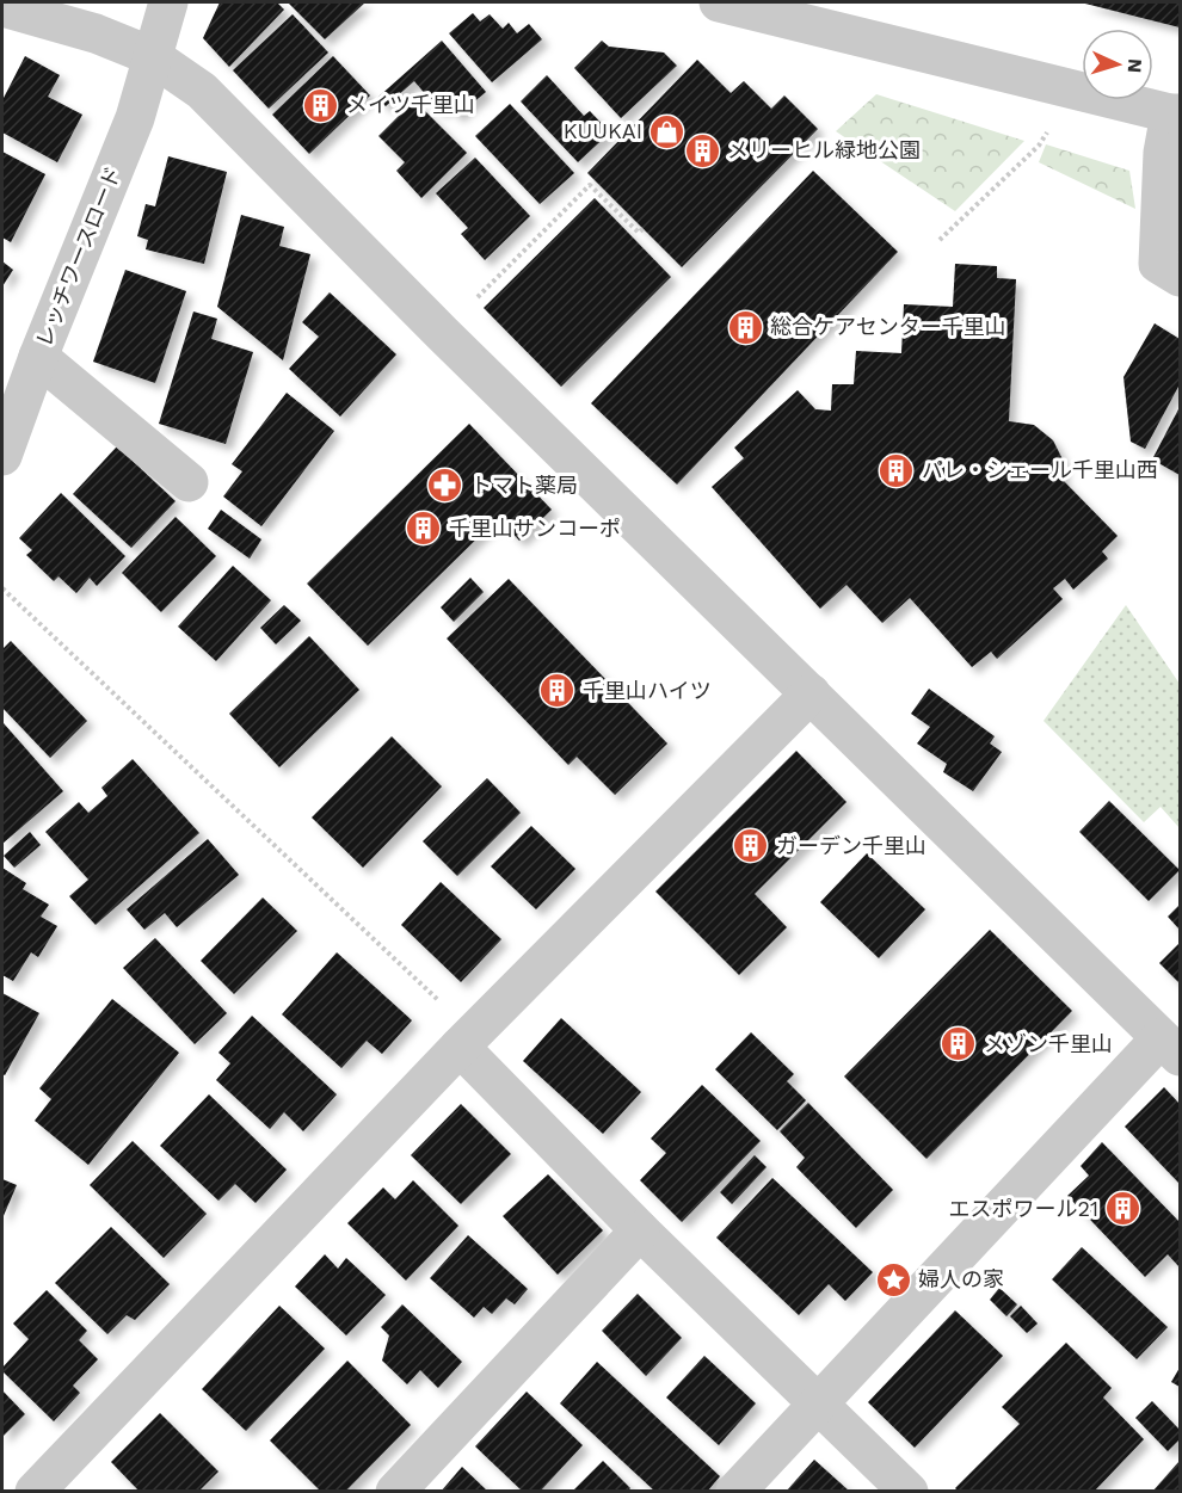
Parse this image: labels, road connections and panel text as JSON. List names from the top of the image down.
{
  "streets": {
    "street": ["レッチワースロード"]
  },
  "places": {
    "building": [
      "メイツ千里山",
      "メリーヒル緑地公園",
      "総合ケアセンター千里山",
      "パレ・シェール千里山西",
      "千里山サンコーポ",
      "千里山ハイツ",
      "ガーデン千里山",
      "メゾン千里山",
      "エスポワール21"
    ],
    "shop": ["KUUKAI"],
    "pharmacy": ["トマト薬局"],
    "place": ["婦人の家"]
  },
  "north": "right"
}
